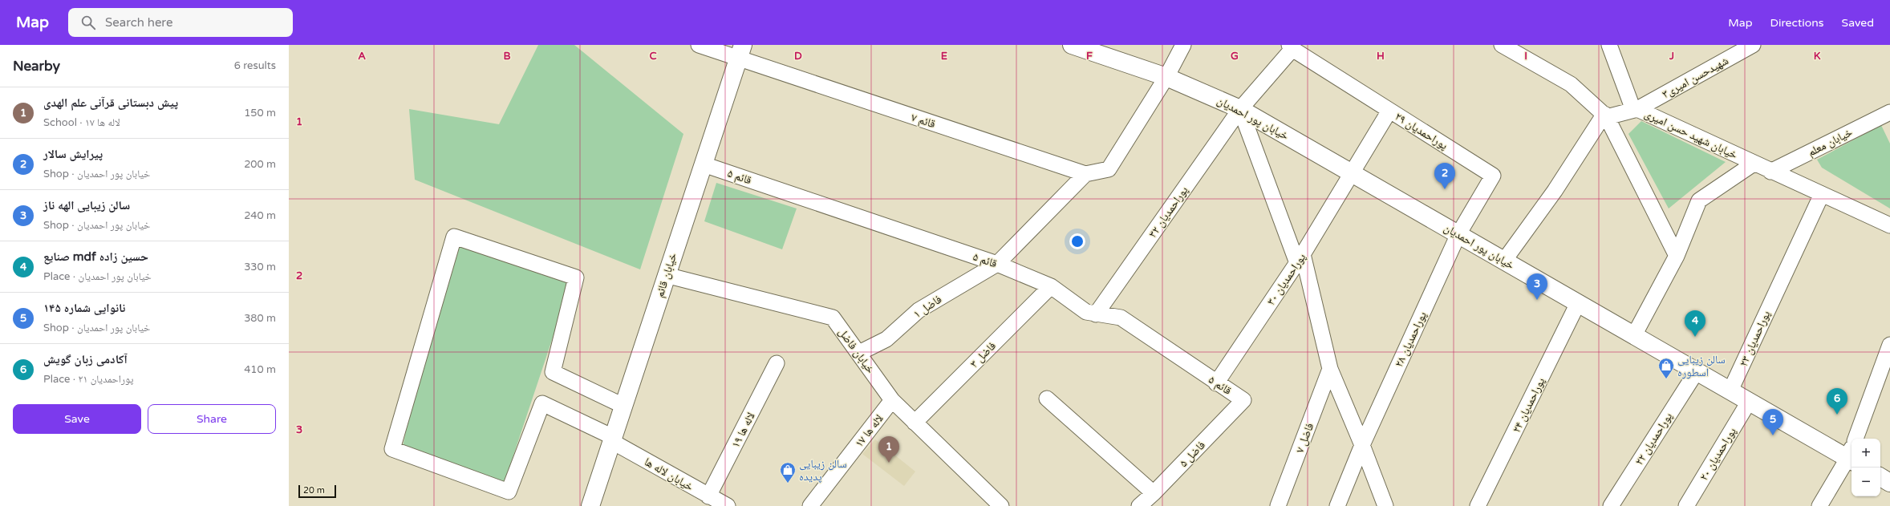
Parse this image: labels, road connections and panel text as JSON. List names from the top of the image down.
{
  "streets": {
    "street": [
      "شهیدحسن امیری۳",
      "خیابان پور احمدیان",
      "قائم ۷",
      "پوراحمدیان ۲۹",
      "خیابان شهید حسن امیری",
      "خیابان معلم",
      "قائم ۵",
      "پوراحمدیان ۳۲",
      "خیابان قائم",
      "پوراحمدیان ۳۰",
      "فاضل ۱",
      "پوراحمدیان ۲۳",
      "پوراحمدیان ۲۸",
      "خیابان فاضل",
      "فاضل ۳",
      "پوراحمدیان ۲۴",
      "لاله ها ۱۹",
      "لاله ها ۱۷",
      "فاضل ۷",
      "پوراحمدیان ۲۲",
      "فاضل ۵",
      "پوراحمدیان ۲۰",
      "خیابان لاله ها"
    ]
  },
  "crossings": [
    ["شهیدحسن امیری۳", "خیابان شهید حسن امیری"],
    ["خیابان پور احمدیان", "قائم ۷"],
    ["خیابان پور احمدیان", "پوراحمدیان ۲۹"],
    ["خیابان پور احمدیان", "پوراحمدیان ۳۲"],
    ["خیابان پور احمدیان", "پوراحمدیان ۳۰"],
    ["خیابان پور احمدیان", "پوراحمدیان ۲۳"],
    ["خیابان پور احمدیان", "پوراحمدیان ۲۸"],
    ["خیابان پور احمدیان", "پوراحمدیان ۲۴"],
    ["خیابان پور احمدیان", "پوراحمدیان ۲۲"],
    ["خیابان پور احمدیان", "پوراحمدیان ۲۰"],
    ["قائم ۷", "خیابان قائم"],
    ["قائم ۷", "فاضل ۱"],
    ["پوراحمدیان ۲۹", "پوراحمدیان ۳۲"],
    ["پوراحمدیان ۲۹", "پوراحمدیان ۳۰"],
    ["پوراحمدیان ۲۹", "پوراحمدیان ۲۸"],
    ["خیابان شهید حسن امیری", "خیابان معلم"],
    ["خیابان شهید حسن امیری", "پوراحمدیان ۲۳"],
    ["قائم ۵", "پوراحمدیان ۳۲"],
    ["قائم ۵", "خیابان قائم"],
    ["قائم ۵", "پوراحمدیان ۳۰"],
    ["قائم ۵", "فاضل ۱"],
    ["قائم ۵", "فاضل ۳"],
    ["قائم ۵", "فاضل ۵"],
    ["خیابان قائم", "خیابان فاضل"],
    ["خیابان قائم", "خیابان لاله ها"],
    ["فاضل ۱", "خیابان فاضل"],
    ["خیابان فاضل", "فاضل ۳"],
    ["خیابان فاضل", "لاله ها ۱۷"],
    ["لاله ها ۱۹", "خیابان لاله ها"]
  ],
  "places": {
    "shop": ["سالن زیبایی اسطوره", "سالن زیبایی پدیده"]
  },
  "scale_bar": "20 m",
  "page": {
    "header": "Map",
    "search": "Search here",
    "nav": ["Map", "Directions", "Saved"],
    "heading": ["Nearby", "6 results"],
    "list": [
      {
        "mark": "1",
        "name": "پیش دبستانی قرآنی علم الهدی",
        "note": "School · لاله ها ۱۷",
        "value": "150 m"
      },
      {
        "mark": "2",
        "name": "پیرایش سالار",
        "note": "Shop · خیابان پور احمدیان",
        "value": "200 m"
      },
      {
        "mark": "3",
        "name": "سالن زیبایی الهه ناز",
        "note": "Shop · خیابان پور احمدیان",
        "value": "240 m"
      },
      {
        "mark": "4",
        "name": "صنایع mdf حسین زاده",
        "note": "Place · خیابان پور احمدیان",
        "value": "330 m"
      },
      {
        "mark": "5",
        "name": "نانوایی شماره ۱۴۵",
        "note": "Shop · خیابان پور احمدیان",
        "value": "380 m"
      },
      {
        "mark": "6",
        "name": "آکادمی زبان گویش",
        "note": "Place · پوراحمدیان ۲۱",
        "value": "410 m"
      }
    ],
    "pins": [
      "2",
      "3",
      "4",
      "6",
      "5",
      "1"
    ],
    "buttons": ["Save", "Share"],
    "map_buttons": ["+", "−"],
    "scale": "20 m"
  },
  "grid": {
    "columns": [
      "A",
      "B",
      "C",
      "D",
      "E",
      "F",
      "G",
      "H",
      "I",
      "J",
      "K"
    ],
    "rows": ["1", "2", "3"]
  }
}
